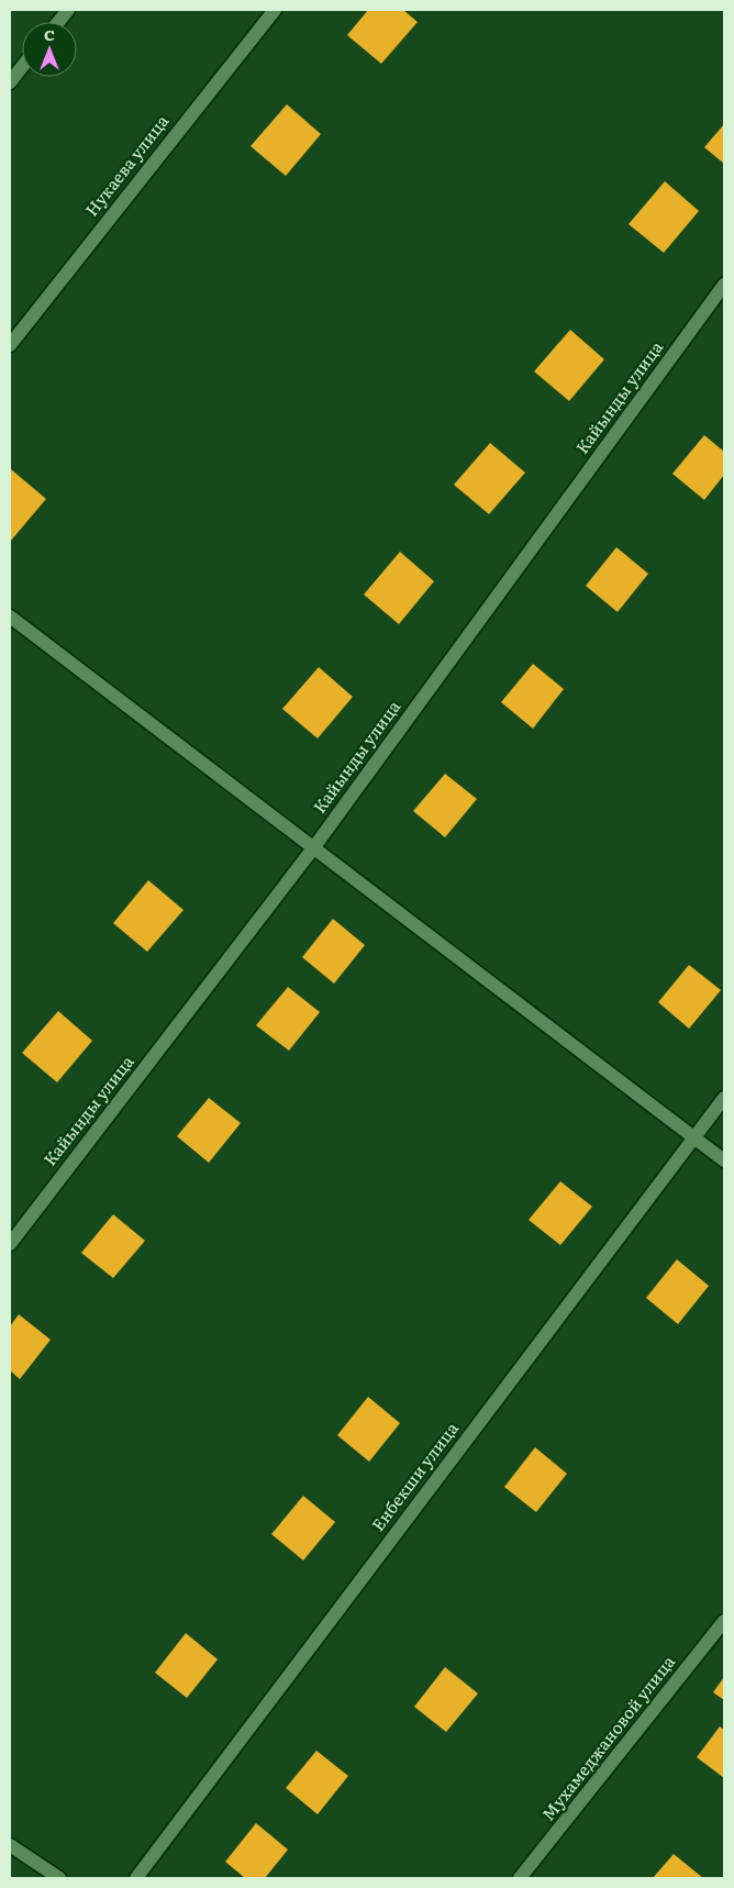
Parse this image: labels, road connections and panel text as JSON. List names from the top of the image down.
{
  "streets": {
    "street": [
      "Нукаева улица",
      "Кайынды улица",
      "Енбекши улица",
      "Мухамеджановой улица"
    ]
  },
  "north": "top"
}
